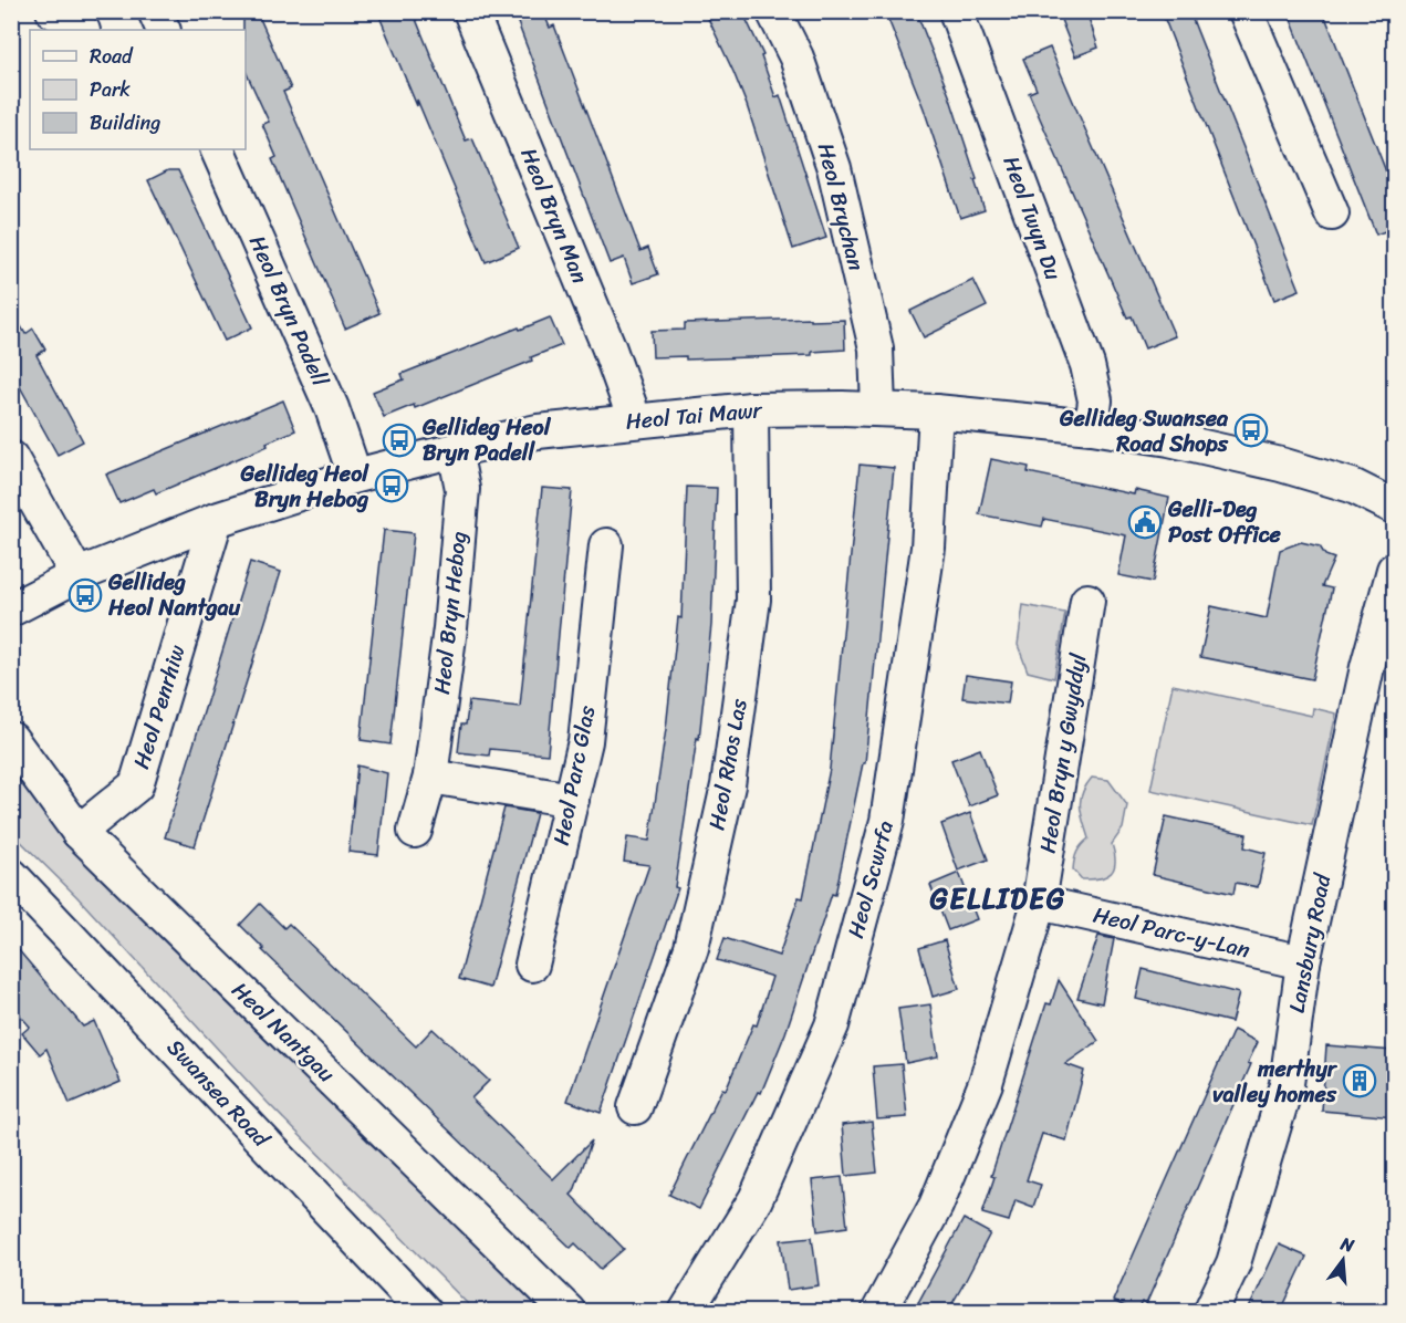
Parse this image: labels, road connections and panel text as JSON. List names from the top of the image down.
{
  "streets": {
    "street": [
      "Heol Brychan",
      "Heol Bryn Man",
      "Heol Twyn Du",
      "Heol Bryn Padell",
      "Heol Tai Mawr",
      "Heol Bryn Hebog",
      "Heol Penrhiw",
      "Heol Bryn y Gwyddyl",
      "Heol Rhos Las",
      "Heol Parc Glas",
      "Heol Scwrfa",
      "Heol Parc-y-Lan",
      "Lansbury Road",
      "Heol Nantgau",
      "Swansea Road"
    ]
  },
  "crossings": [
    ["Heol Brychan", "Heol Tai Mawr"],
    ["Heol Bryn Man", "Heol Tai Mawr"],
    ["Heol Twyn Du", "Heol Tai Mawr"],
    ["Heol Bryn Padell", "Heol Tai Mawr"],
    ["Heol Tai Mawr", "Heol Bryn Hebog"],
    ["Heol Tai Mawr", "Heol Penrhiw"],
    ["Heol Tai Mawr", "Heol Rhos Las"],
    ["Heol Tai Mawr", "Heol Scwrfa"],
    ["Heol Penrhiw", "Heol Nantgau"],
    ["Heol Bryn y Gwyddyl", "Heol Parc-y-Lan"],
    ["Heol Parc-y-Lan", "Lansbury Road"]
  ],
  "districts": ["GELLIDEG"],
  "places": {
    "bus stop": [
      "Gellideg Swansea Road Shops",
      "Gellideg Heol Bryn Padell",
      "Gellideg Heol Bryn Hebog",
      "Gellideg Heol Nantgau"
    ],
    "public building": ["Gelli-Deg Post Office"],
    "building": ["merthyr valley homes"]
  },
  "legend": ["Road", "Park", "Building"],
  "north": "top"
}
